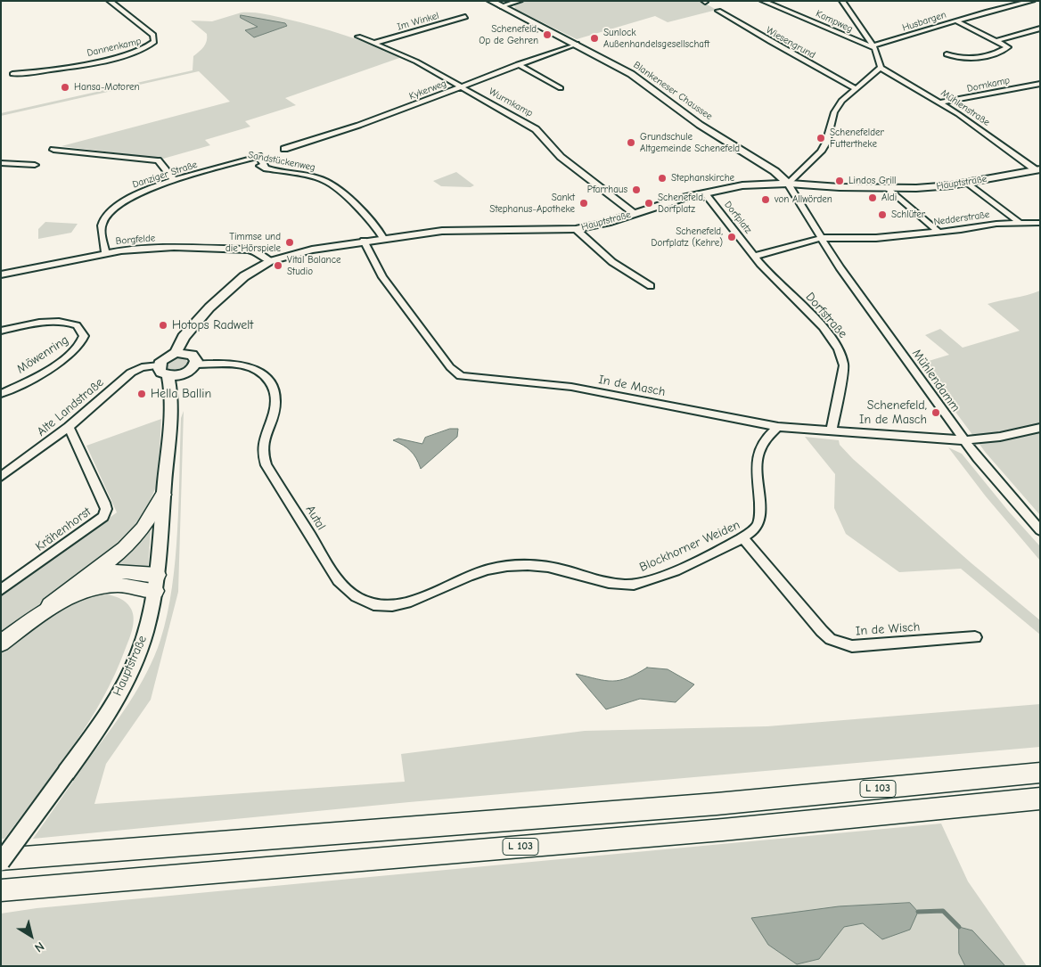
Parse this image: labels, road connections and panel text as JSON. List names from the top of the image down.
{
  "streets": {
    "main road": ["Blankeneser Chaussee", "Hauptstraße", "L 103"],
    "street": [
      "Im Winkel",
      "Kampweg",
      "Husbargen",
      "Wiesengrund",
      "Dannenkamp",
      "Dornkamp",
      "Kykerweg",
      "Wurmkamp",
      "Mühlenstraße",
      "Sandstückenweg",
      "Danziger Straße",
      "Dorfplatz",
      "Nedderstraße",
      "Borgfelde",
      "Dorfstraße",
      "Möwenring",
      "Mühlendamm",
      "In de Masch",
      "Alte Landstraße",
      "Autal",
      "Krähenhorst",
      "Blockhorner Weiden",
      "In de Wisch"
    ]
  },
  "crossings": [
    ["Im Winkel", "Wurmkamp"],
    ["Kampweg", "Husbargen"],
    ["Dornkamp", "Mühlenstraße"],
    ["Kykerweg", "Blankeneser Chaussee"],
    ["Kykerweg", "Wurmkamp"],
    ["Blankeneser Chaussee", "Hauptstraße"],
    ["Blankeneser Chaussee", "Mühlendamm"],
    ["Wurmkamp", "Hauptstraße"],
    ["Mühlenstraße", "Hauptstraße"],
    ["Sandstückenweg", "Danziger Straße"],
    ["Sandstückenweg", "Hauptstraße"],
    ["Danziger Straße", "Borgfelde"],
    ["Hauptstraße", "Dorfplatz"],
    ["Hauptstraße", "Borgfelde"],
    ["Hauptstraße", "Mühlendamm"],
    ["Hauptstraße", "In de Masch"],
    ["Hauptstraße", "L 103"],
    ["Dorfplatz", "Nedderstraße"],
    ["Dorfplatz", "Dorfstraße"],
    ["Nedderstraße", "Dorfstraße"],
    ["Nedderstraße", "Mühlendamm"],
    ["Dorfstraße", "In de Masch"],
    ["Mühlendamm", "In de Masch"],
    ["In de Masch", "Blockhorner Weiden"],
    ["Alte Landstraße", "Krähenhorst"],
    ["Autal", "Blockhorner Weiden"],
    ["Blockhorner Weiden", "In de Wisch"]
  ],
  "places": [
    "Schenefeld, Op de Gehren",
    "Sunlock Außenhandelsgesellschaft",
    "Hansa-Motoren",
    "Schenefelder Futtertheke",
    "Grundschule Altgemeinde Schenefeld",
    "Stephanskirche",
    "Lindos Grill",
    "Pfarrhaus",
    "Aldi",
    "von Allwörden",
    "Sankt Stephanus-Apotheke",
    "Schenefeld, Dorfplatz",
    "Schlüter",
    "Schenefeld, Dorfplatz (Kehre)",
    "Timmse und die Hörspiele",
    "Vital Balance Studio",
    "Hotops Radwelt",
    "Hella Ballin",
    "Schenefeld, In de Masch"
  ],
  "north": "bottom right"
}
